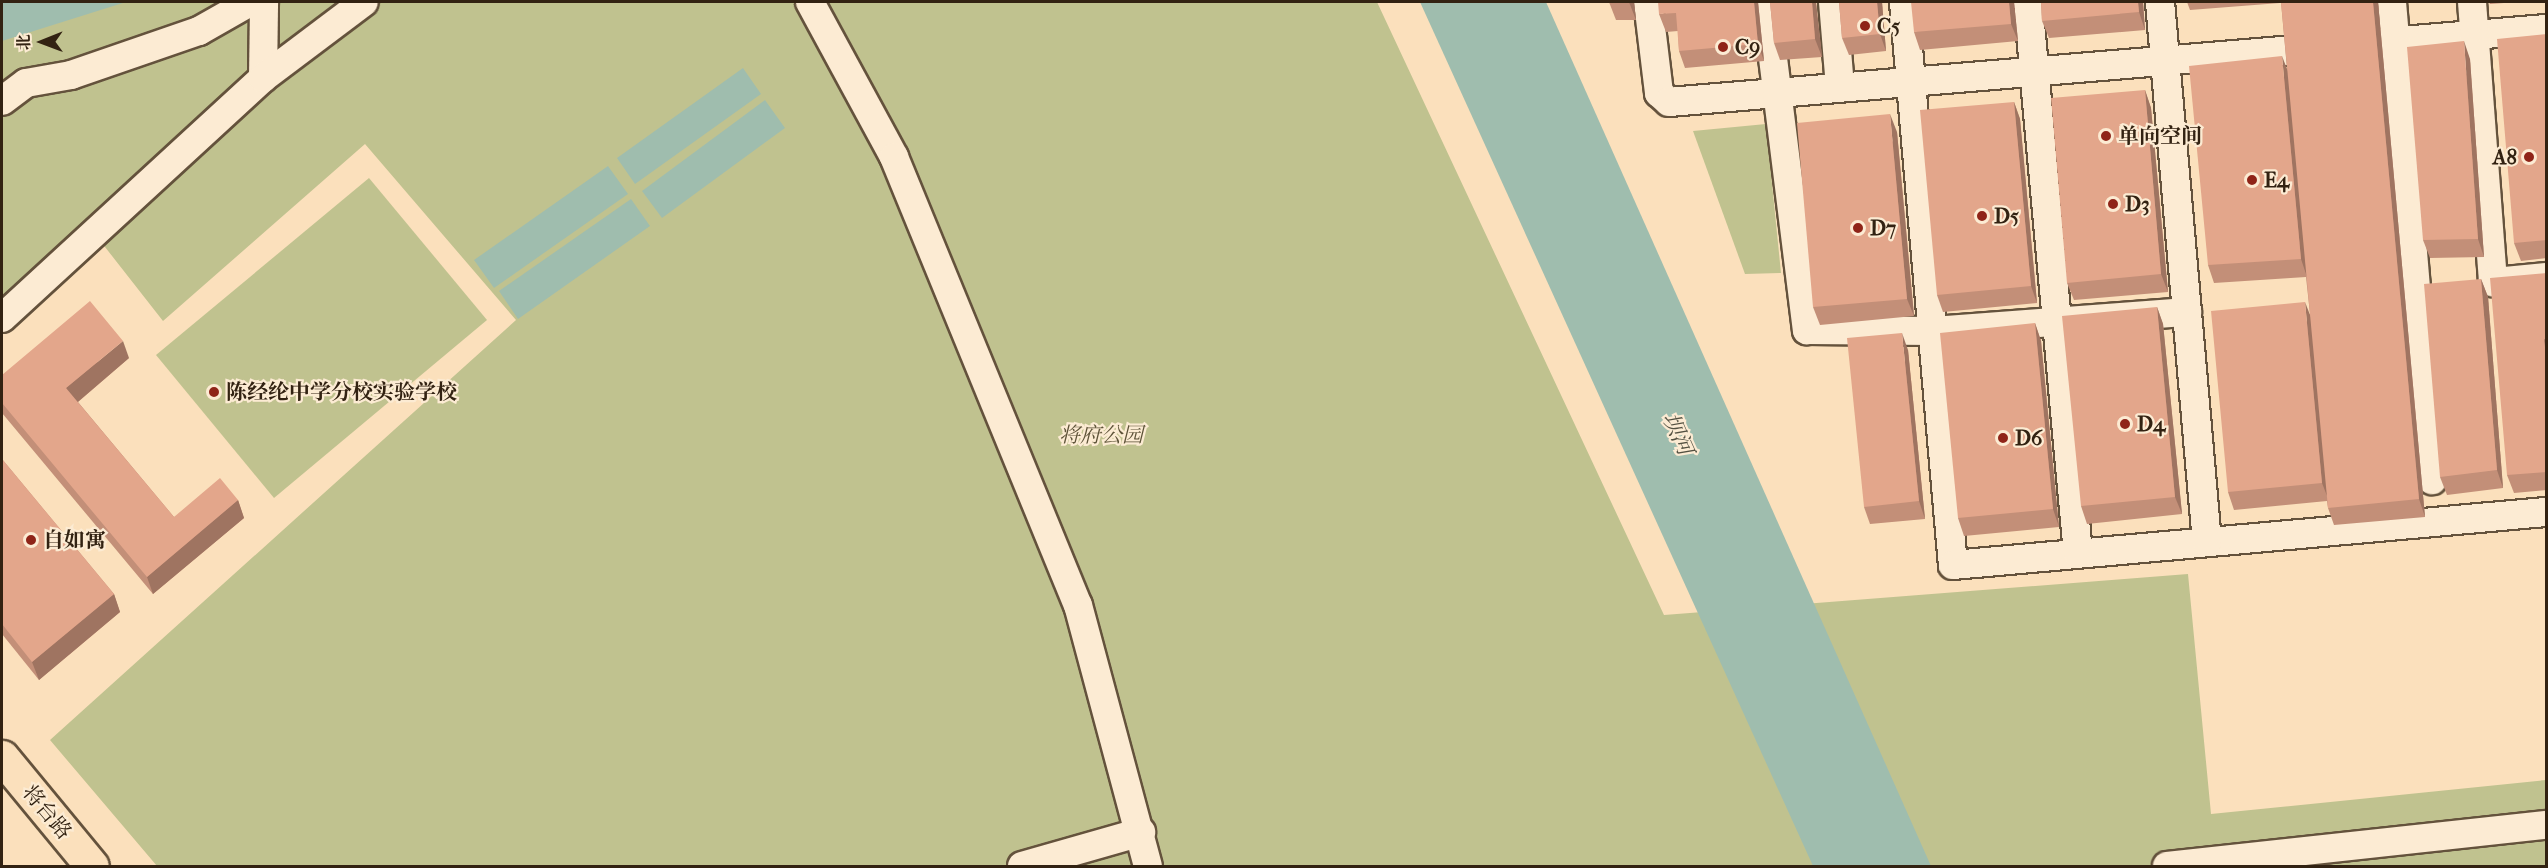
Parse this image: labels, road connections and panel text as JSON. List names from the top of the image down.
{
  "streets": {
    "main road": ["将台路"]
  },
  "water": ["坝河"],
  "parks": ["将府公园"],
  "places": [
    "C5",
    "C9",
    "单向空间",
    "A8",
    "E4",
    "D3",
    "D5",
    "D7",
    "陈经纶中学分校实验学校",
    "D4",
    "D6",
    "自如寓"
  ],
  "north": "left"
}
